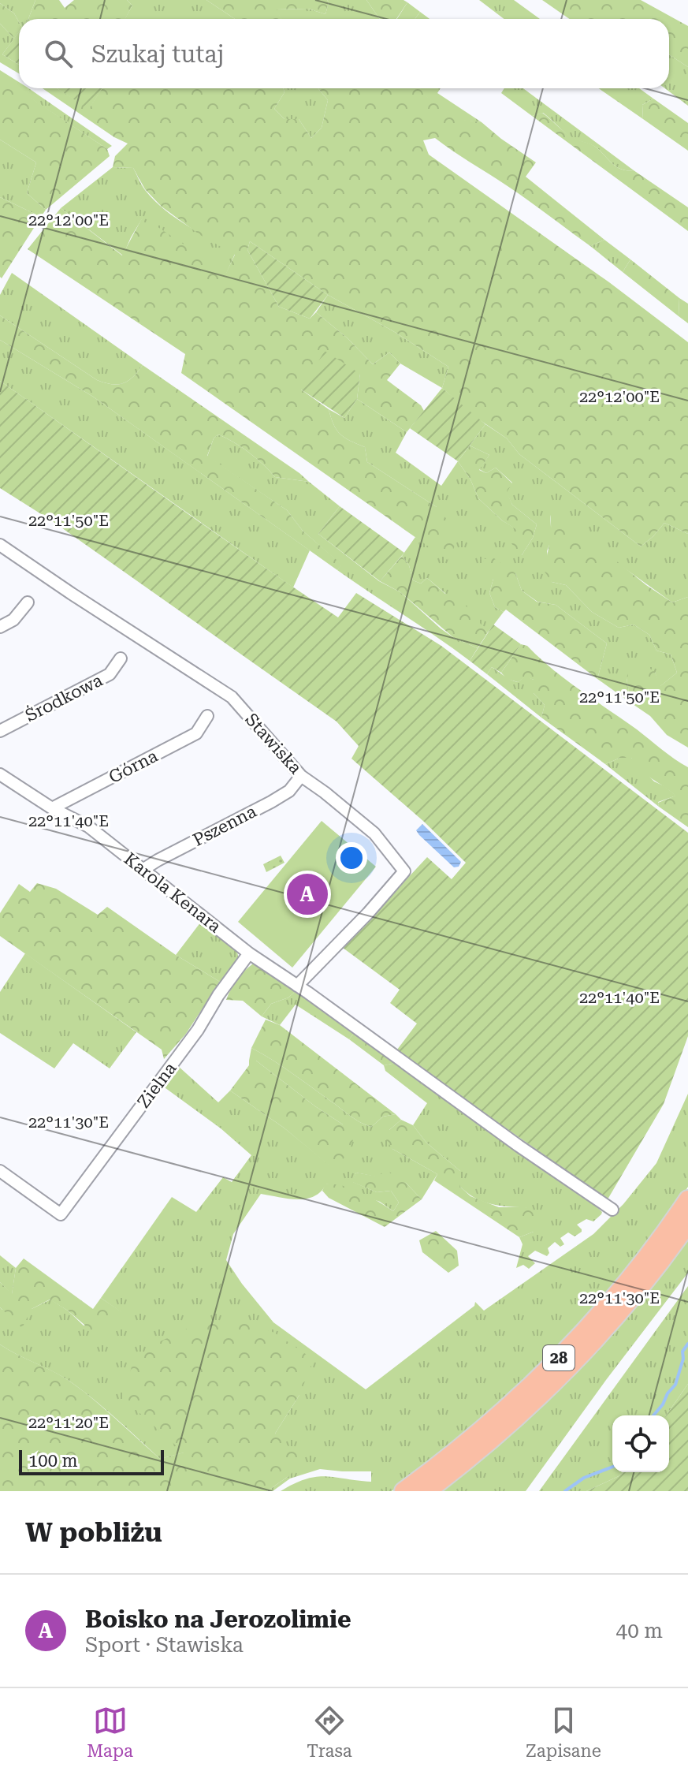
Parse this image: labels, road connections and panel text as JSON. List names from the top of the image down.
{
  "streets": {
    "main road": ["28"],
    "street": [
      "Środkowa",
      "Stawiska",
      "Górna",
      "Pszenna",
      "Karola Kenara",
      "Zielna"
    ]
  },
  "crossings": [
    ["Stawiska", "Pszenna"],
    ["Stawiska", "Karola Kenara"],
    ["Górna", "Karola Kenara"],
    ["Pszenna", "Karola Kenara"],
    ["Karola Kenara", "Zielna"]
  ],
  "scale_bar": "100 m",
  "page": {
    "search": "Szukaj tutaj",
    "pins": "A",
    "scale": "100 m",
    "heading": "W pobliżu",
    "list": [
      {
        "mark": "A",
        "name": "Boisko na Jerozolimie",
        "note": "Sport · Stawiska",
        "value": "40 m"
      }
    ],
    "nav": ["Mapa", "Trasa", "Zapisane"]
  },
  "coordinates": [
    "22°12'00\"E",
    "22°11'50\"E",
    "22°11'40\"E",
    "22°11'30\"E",
    "22°11'20\"E"
  ]
}
